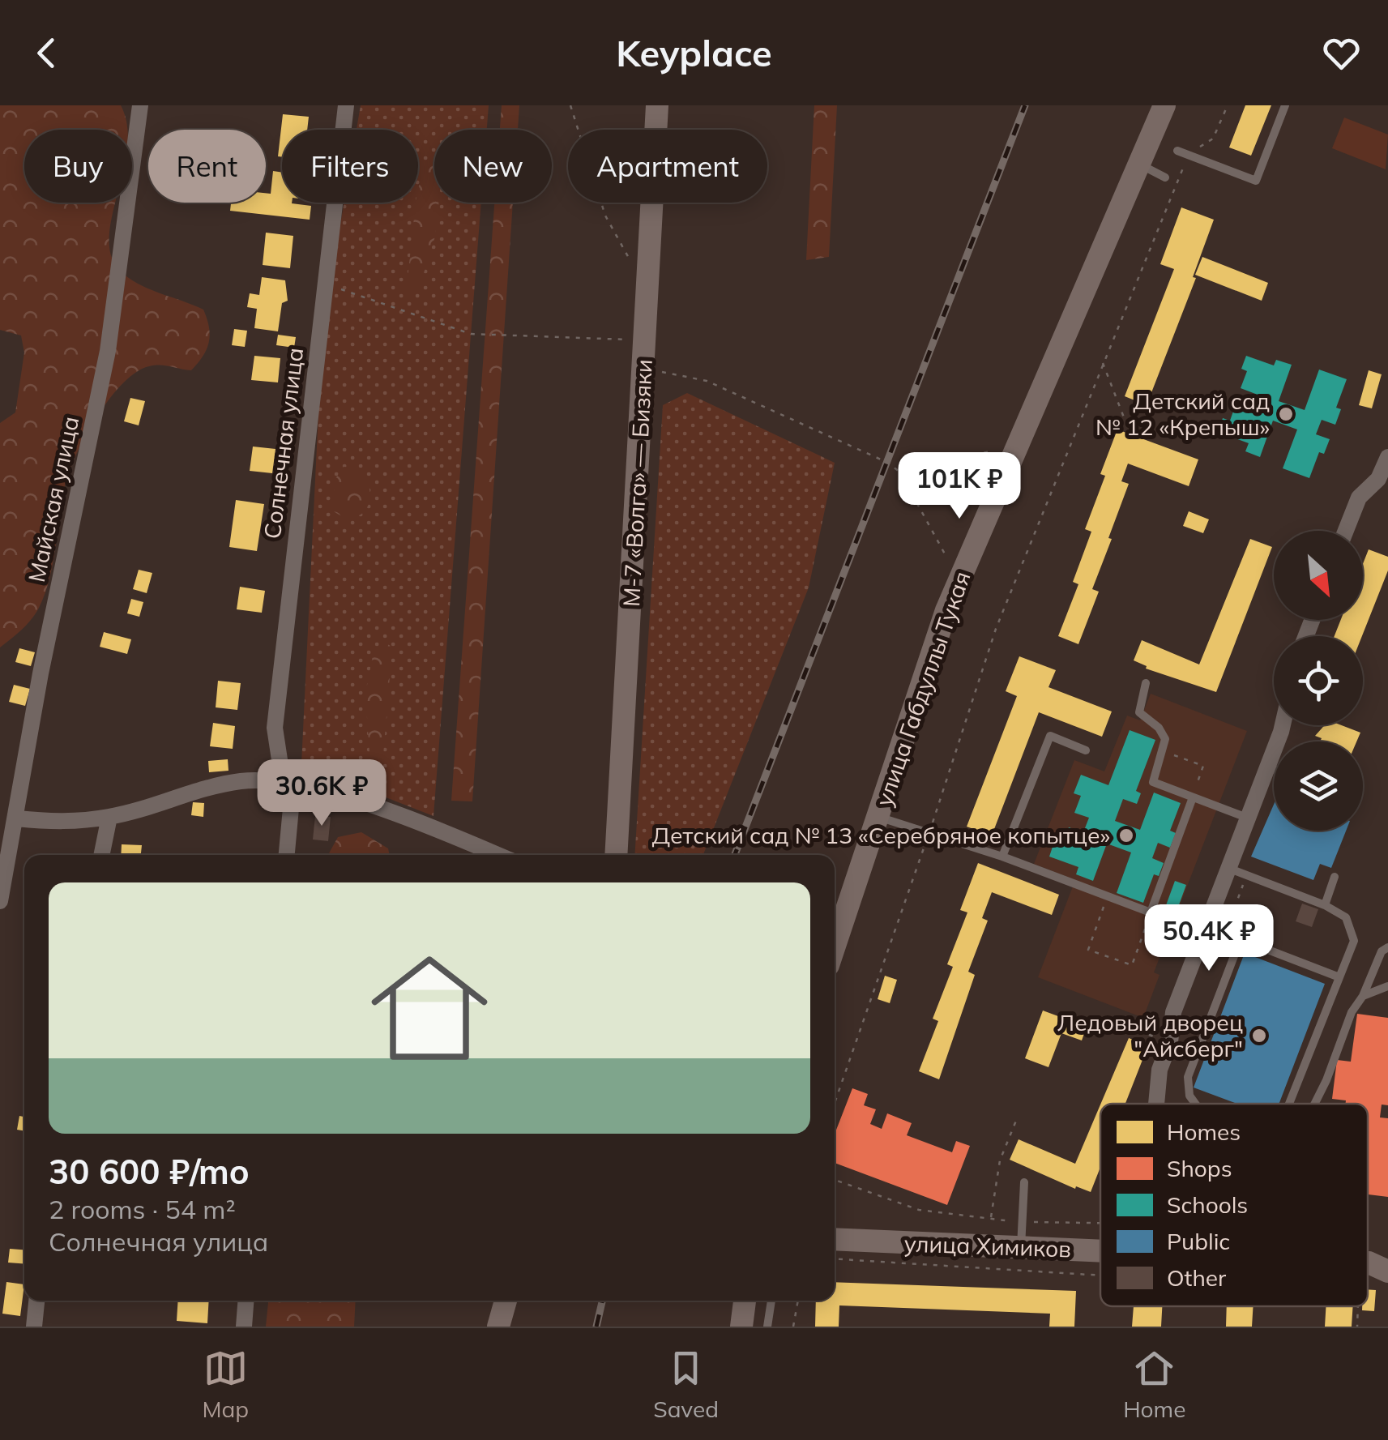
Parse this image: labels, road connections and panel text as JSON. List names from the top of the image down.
{
  "streets": {
    "street": [
      "Солнечная улица",
      "М-7 «Волга» — Бизяки",
      "Майская улица",
      "улица Габдуллы Тукая",
      "улица Химиков"
    ]
  },
  "places": ["Детский сад № 12 «Крепыш»", "Детский сад № 13 «Серебряное копытце»", "Ледовый дворец \"Айсберг\""],
  "legend": [
    "Homes",
    "Shops",
    "Schools",
    "Public",
    "Other"
  ],
  "north": "bottom right",
  "page": {
    "header": "Keyplace",
    "chip": [
      "Buy",
      "Rent",
      "Filters",
      "New",
      "Apartment"
    ],
    "price": ["101K ₽", "30.6K ₽", "50.4K ₽"],
    "list": [
      {
        "name": "30 600 ₽/mo",
        "note": "2 rooms · 54 m² · Солнечная улица"
      }
    ],
    "tabs": ["Map", "Saved", "Home"]
  }
}
